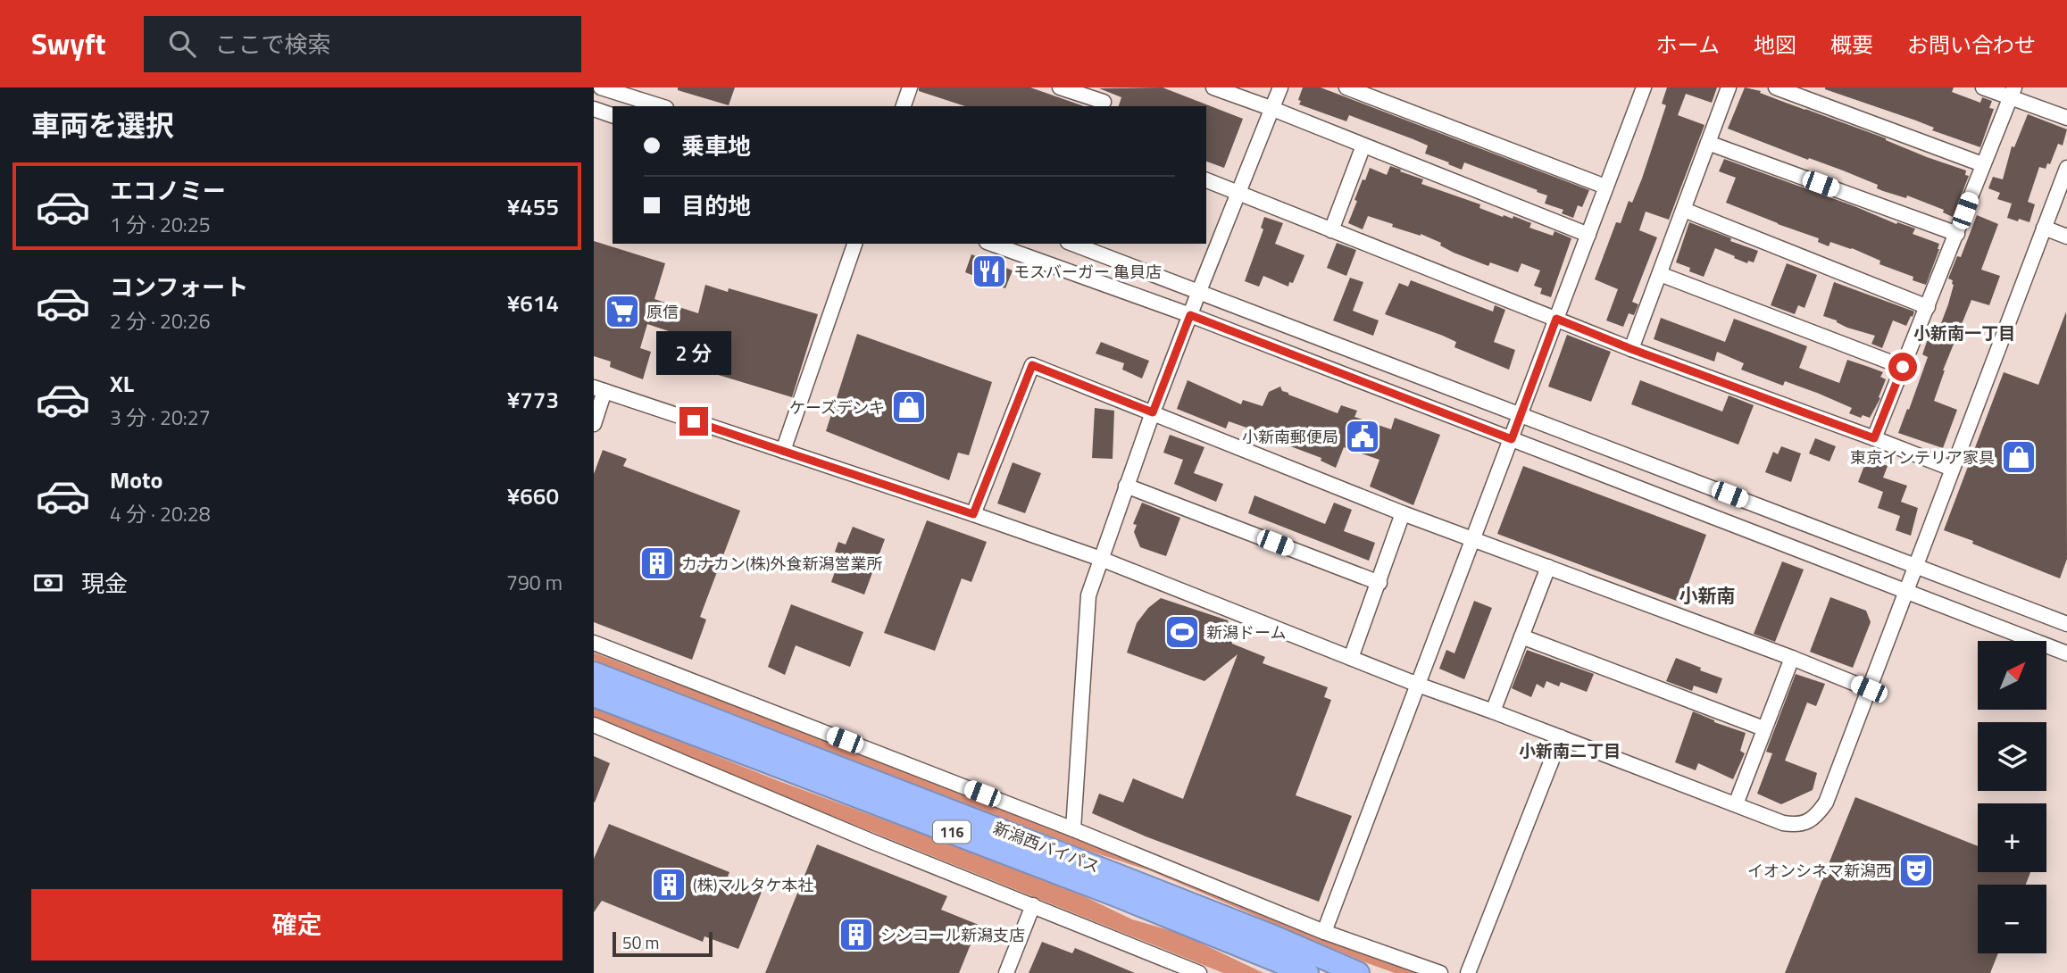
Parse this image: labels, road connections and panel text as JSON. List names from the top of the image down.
{
  "streets": {
    "highway": ["116", "新潟西バイパス"]
  },
  "districts": ["小新南一丁目", "小新南", "小新南二丁目"],
  "places": {
    "restaurant": ["モスバーガー 亀貝店"],
    "supermarket": ["原信"],
    "shop": ["ケーズデンキ", "東京インテリア家具"],
    "public building": ["小新南郵便局"],
    "building": ["カナカン(株)外食新潟営業所", "(株)マルタケ本社", "シンコール新潟支店"],
    "sports": ["新潟ドーム"],
    "theatre": ["イオンシネマ新潟西"]
  },
  "scale_bar": "50 m",
  "north": "top right",
  "page": {
    "header": "Swyft",
    "search": "ここで検索",
    "nav": [
      "ホーム",
      "地図",
      "概要",
      "お問い合わせ"
    ],
    "heading": "車両を選択",
    "banner": ["乗車地", "目的地"],
    "list": [
      {
        "name": "エコノミー",
        "note": "1 分 · 20:25",
        "value": "¥455"
      },
      {
        "name": "コンフォート",
        "note": "2 分 · 20:26",
        "value": "¥614"
      },
      {
        "name": "XL",
        "note": "3 分 · 20:27",
        "value": "¥773"
      },
      {
        "name": "Moto",
        "note": "4 分 · 20:28",
        "value": "¥660"
      }
    ],
    "bubble": "2 分",
    "pay": ["現金", "790 m"],
    "map_buttons": ["+", "−"],
    "buttons": "確定",
    "scale": "50 m"
  }
}
